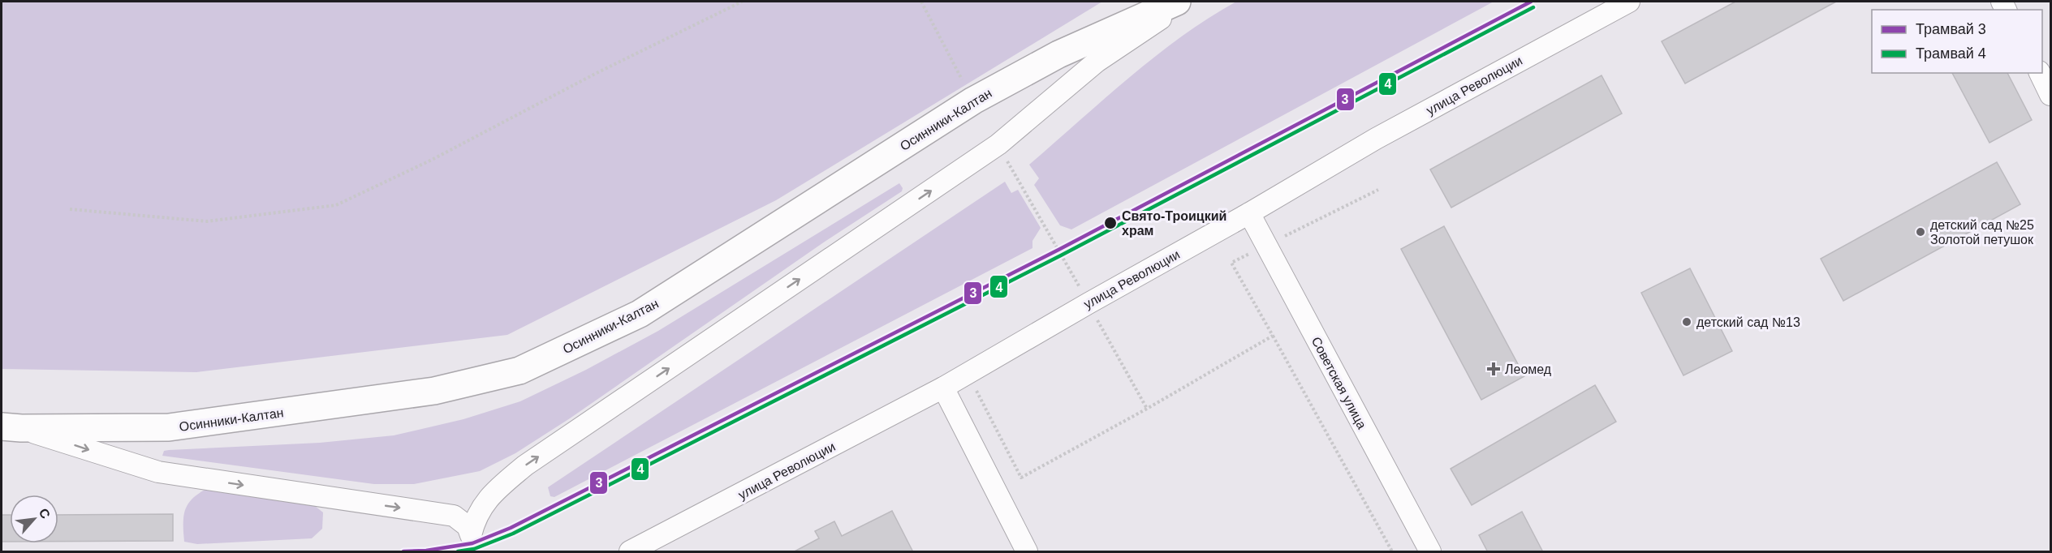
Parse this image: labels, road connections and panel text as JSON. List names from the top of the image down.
{
  "streets": {
    "main road": ["Осинники-Калтан"],
    "street": ["улица Революции", "Советская улица"]
  },
  "crossings": [
    ["улица Революции", "Советская улица"]
  ],
  "places": {
    "other": ["Свято-Троицкий храм", "детский сад №25 Золотой петушок", "детский сад №13"],
    "health": ["Леомед"]
  },
  "lines": ["tram line 3", "tram line 4"],
  "legend": ["Трамвай 3", "Трамвай 4"],
  "north": "top right"
}
